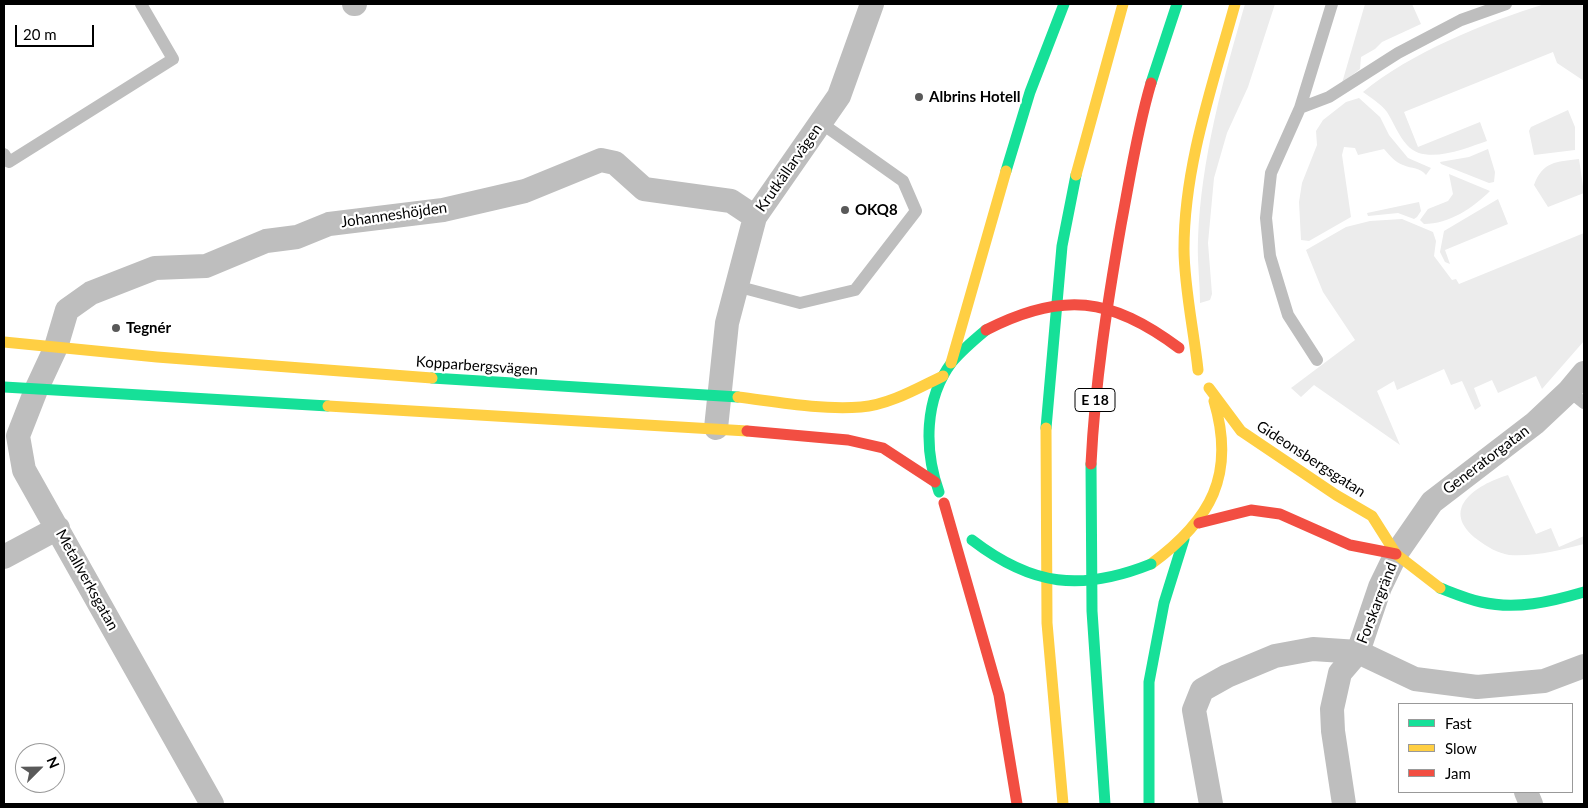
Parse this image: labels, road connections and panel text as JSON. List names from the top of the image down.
{
  "streets": {
    "main road": ["Kopparbergsvägen", "E 18", "Gideonsbergsgatan"],
    "street": [
      "Krutkällarvägen",
      "Johanneshöjden",
      "Generatorgatan",
      "Metallverksgatan",
      "Forskargränd"
    ]
  },
  "crossings": [
    ["Krutkällarvägen", "Johanneshöjden"],
    ["Krutkällarvägen", "Kopparbergsvägen"],
    ["Johanneshöjden", "Kopparbergsvägen"],
    ["Johanneshöjden", "Metallverksgatan"],
    ["Kopparbergsvägen", "Metallverksgatan"],
    ["Gideonsbergsgatan", "Generatorgatan"],
    ["Gideonsbergsgatan", "Forskargränd"],
    ["Generatorgatan", "Forskargränd"]
  ],
  "places": ["Albrins Hotell", "OKQ8", "Tegnér"],
  "legend": ["Fast", "Slow", "Jam"],
  "scale_bar": "20 m",
  "north": "top right"
}
